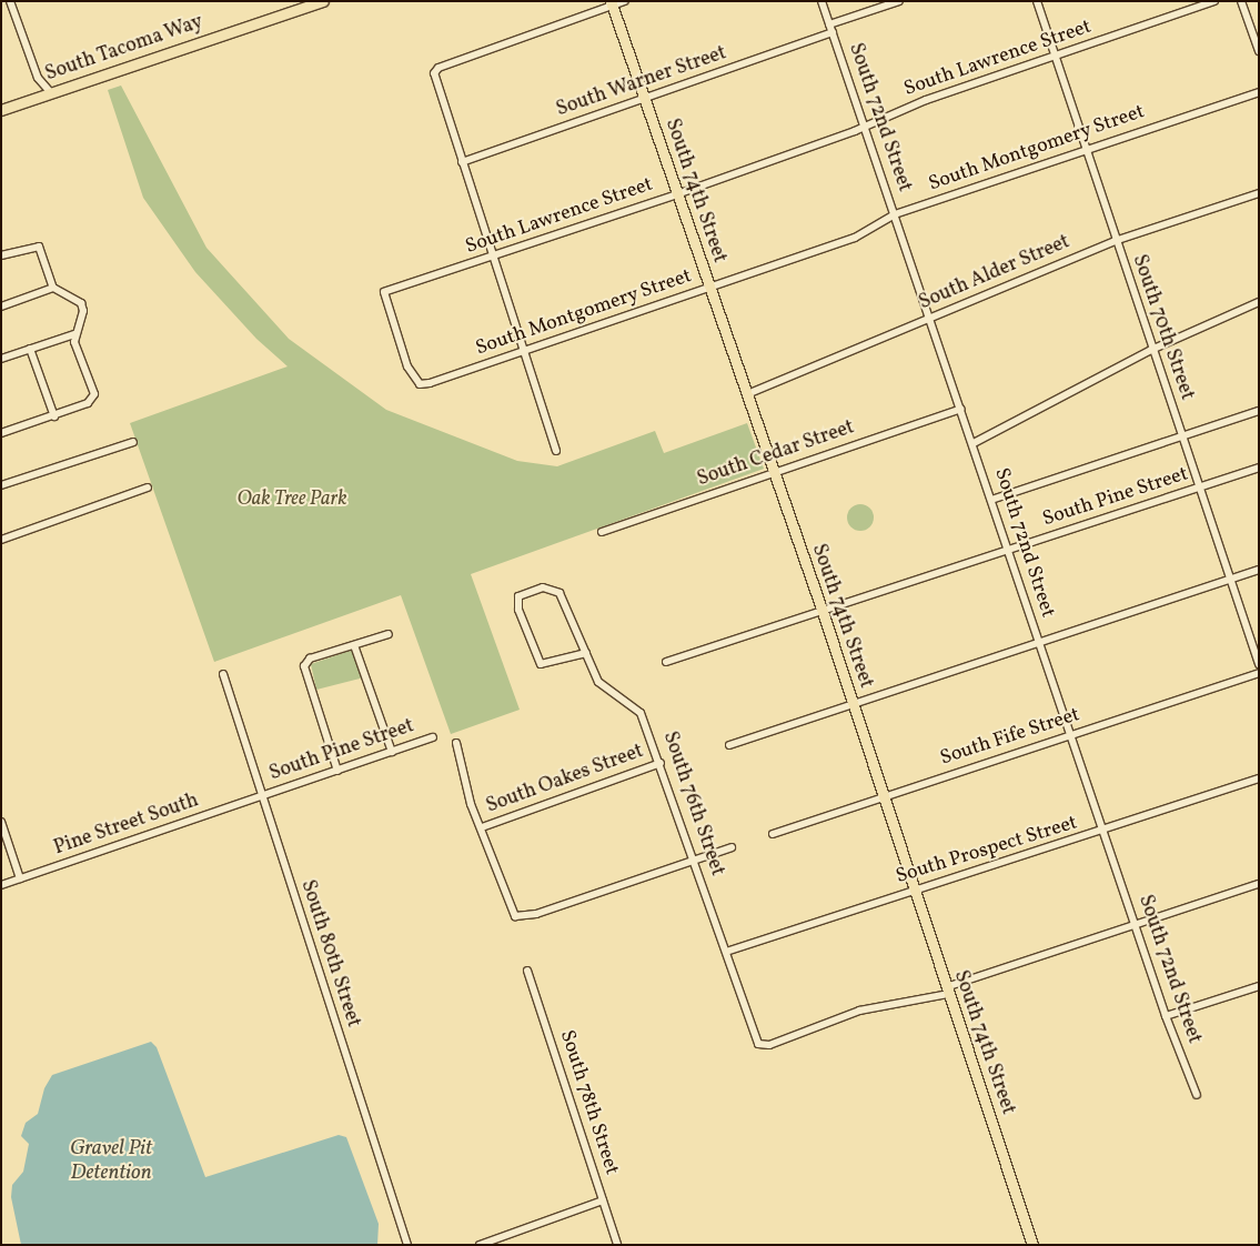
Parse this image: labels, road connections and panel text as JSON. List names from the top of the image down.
{
  "streets": {
    "main road": ["South Tacoma Way", "South 74th Street"],
    "street": [
      "South Lawrence Street",
      "South Warner Street",
      "South 72nd Street",
      "South Montgomery Street",
      "South Alder Street",
      "South 70th Street",
      "South Cedar Street",
      "South Pine Street",
      "South Fife Street",
      "South Oakes Street",
      "South 76th Street",
      "Pine Street South",
      "South Prospect Street",
      "South 80th Street",
      "South 78th Street"
    ]
  },
  "crossings": [
    ["South Lawrence Street", "South 72nd Street"],
    ["South Lawrence Street", "South Montgomery Street"],
    ["South Lawrence Street", "South 74th Street"],
    ["South Lawrence Street", "South 70th Street"],
    ["South Warner Street", "South 72nd Street"],
    ["South Warner Street", "South 74th Street"],
    ["South 72nd Street", "South Montgomery Street"],
    ["South 72nd Street", "South Alder Street"],
    ["South 72nd Street", "South Cedar Street"],
    ["South 72nd Street", "South Pine Street"],
    ["South 72nd Street", "South Fife Street"],
    ["South 72nd Street", "South Prospect Street"],
    ["South Montgomery Street", "South 74th Street"],
    ["South Montgomery Street", "South 70th Street"],
    ["South 74th Street", "South Alder Street"],
    ["South 74th Street", "South Cedar Street"],
    ["South 74th Street", "South Pine Street"],
    ["South 74th Street", "South Fife Street"],
    ["South 74th Street", "South 76th Street"],
    ["South 74th Street", "South Prospect Street"],
    ["South Alder Street", "South 70th Street"],
    ["South 70th Street", "South Pine Street"],
    ["South Pine Street", "Pine Street South"],
    ["South Pine Street", "South 80th Street"],
    ["South Oakes Street", "South 76th Street"],
    ["South 76th Street", "South Prospect Street"],
    ["Pine Street South", "South 80th Street"]
  ],
  "water": ["Gravel Pit Detention"],
  "parks": ["Oak Tree Park"]
}
